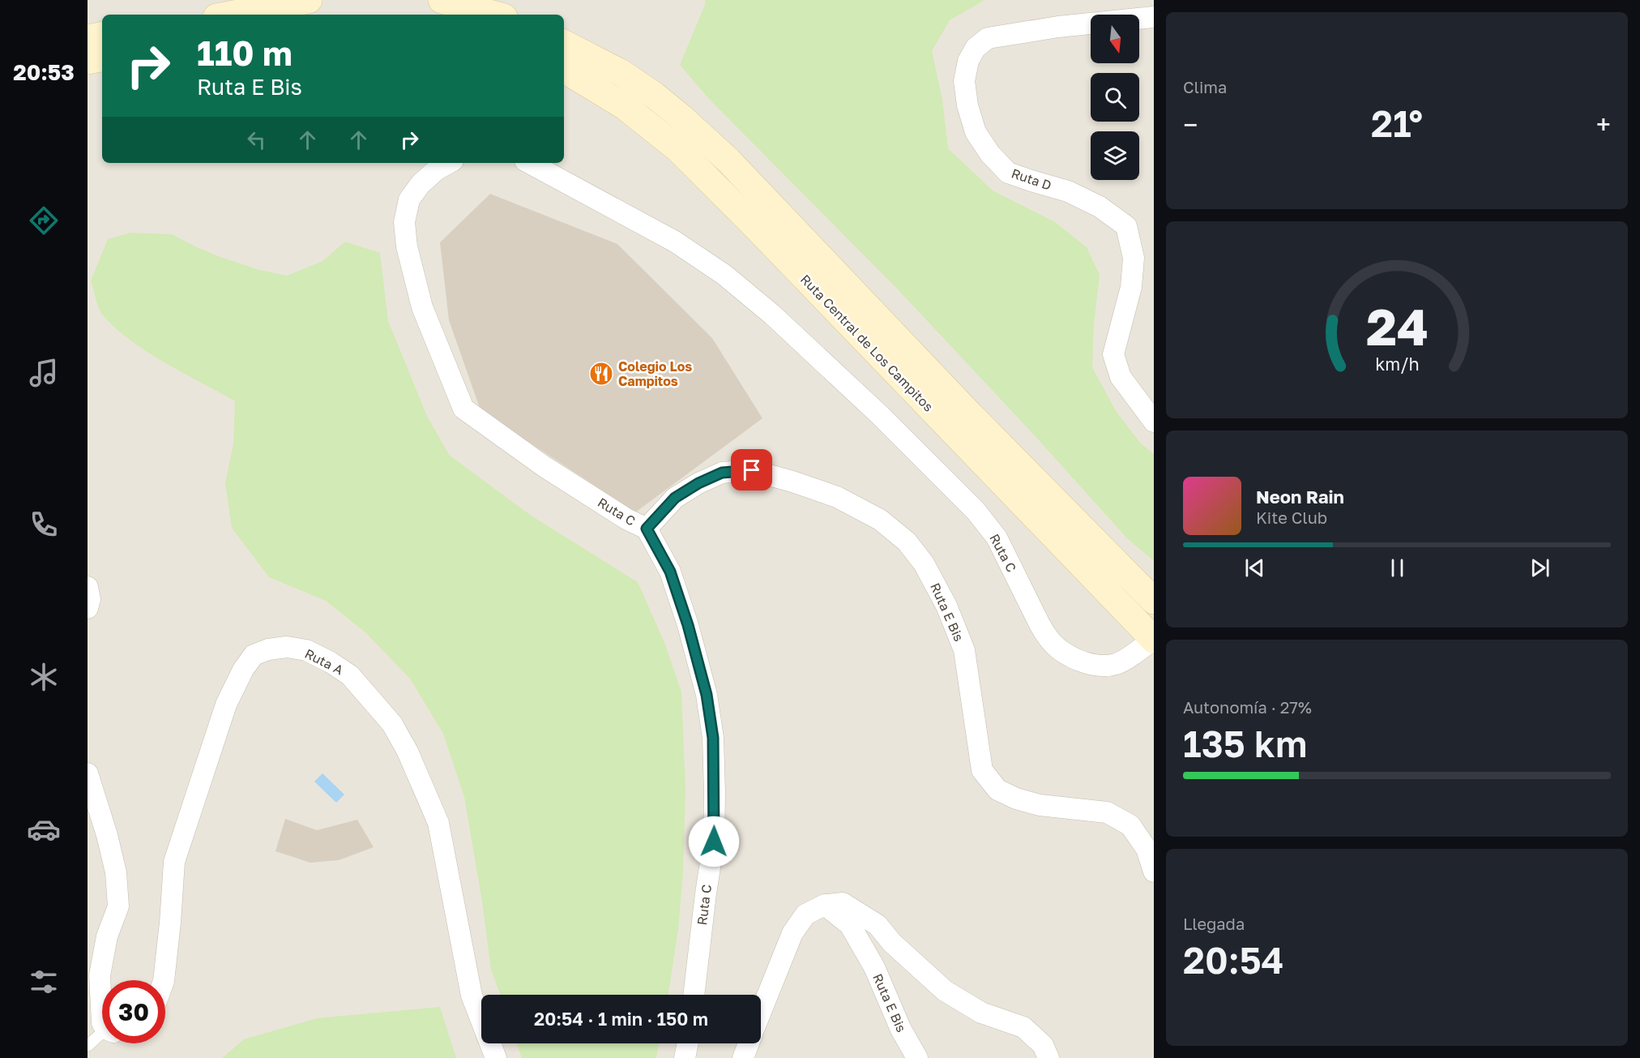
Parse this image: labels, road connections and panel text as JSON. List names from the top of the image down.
{
  "streets": {
    "main road": ["Ruta Central de Los Campitos"],
    "street": [
      "Ruta D",
      "Ruta C",
      "Ruta E Bis",
      "Ruta A"
    ]
  },
  "crossings": [
    ["Ruta Central de Los Campitos", "Ruta C"],
    ["Ruta C", "Ruta E Bis"]
  ],
  "places": {
    "restaurant": ["Colegio Los Campitos"]
  },
  "north": "bottom",
  "page": {
    "tabs": "20:53",
    "tile": [
      "Clima",
      ["Autonomía · 27%", "135 km"],
      ["Llegada", "20:54"]
    ],
    "turn": ["110 m", "Ruta E Bis"],
    "heat": ["−", "21°", "+"],
    "song": ["Neon Rain", "Kite Club"],
    "limit": "30",
    "trip": "20:54 · 1 min · 150 m",
    "gauge": ["24", "km/h"]
  }
}
